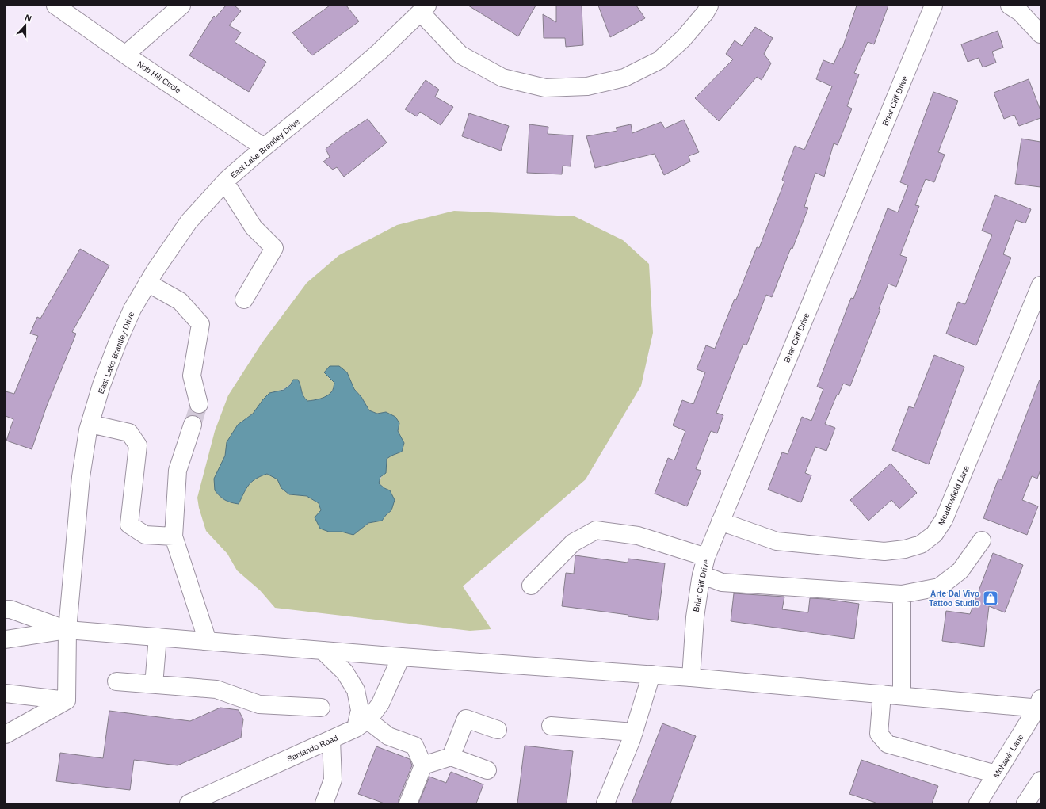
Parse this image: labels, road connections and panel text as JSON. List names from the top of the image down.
{
  "streets": {
    "street": [
      "Nob Hill Circle",
      "Briar Cliff Drive",
      "East Lake Brantley Drive",
      "Meadowfield Lane",
      "Sanlando Road",
      "Mohawk Lane"
    ]
  },
  "crossings": [
    ["Nob Hill Circle", "East Lake Brantley Drive"],
    ["Briar Cliff Drive", "Meadowfield Lane"]
  ],
  "places": {
    "shop": ["Arte Dal Vivo Tattoo Studio"]
  },
  "north": "top"
}
